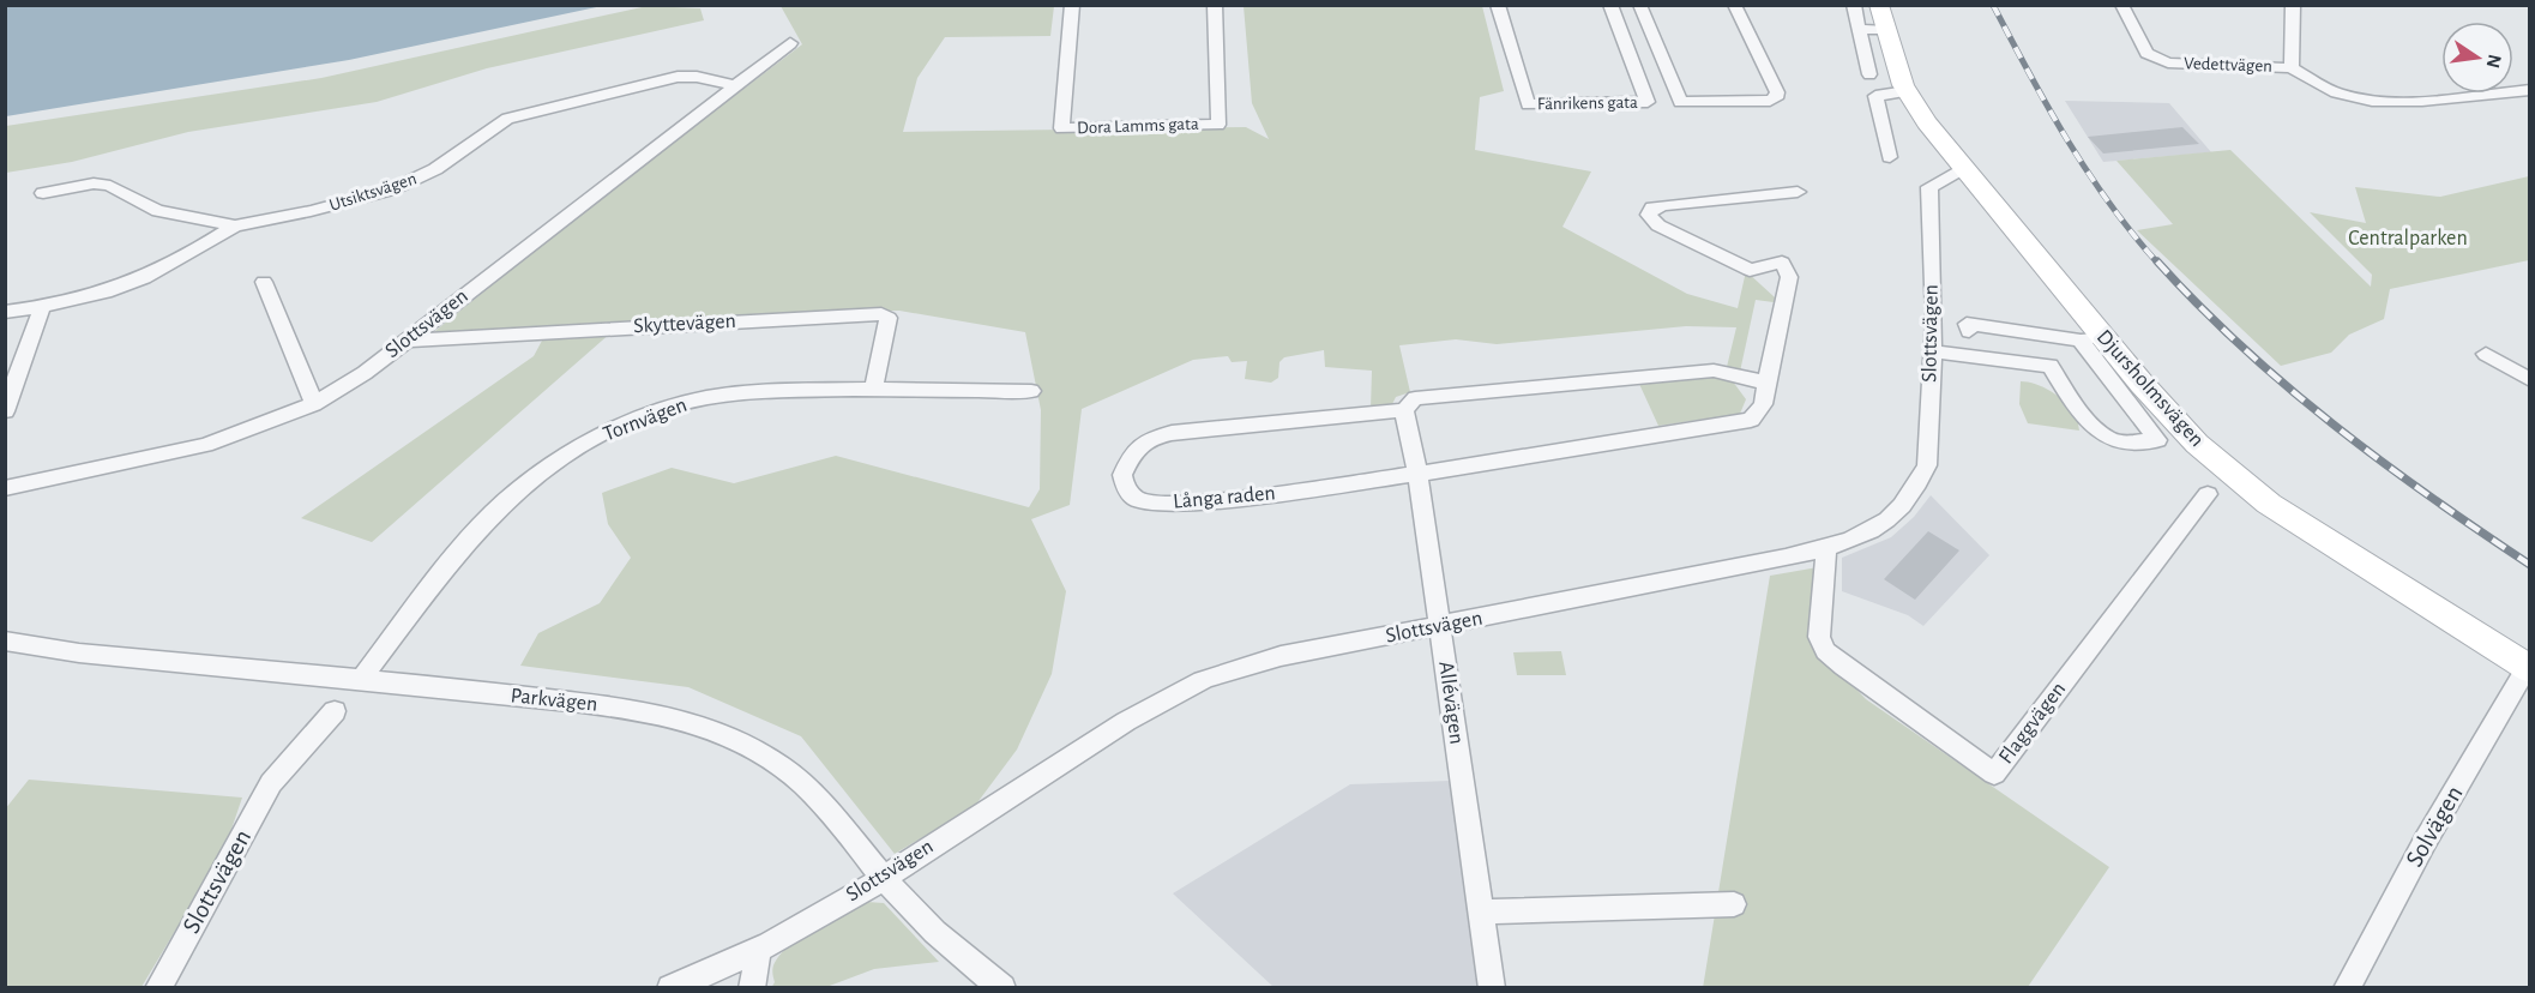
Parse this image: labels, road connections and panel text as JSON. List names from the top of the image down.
{
  "streets": {
    "street": [
      "Vedettvägen",
      "Fänrikens gata",
      "Dora Lamms gata",
      "Utsiktsvägen",
      "Slottsvägen",
      "Skyttevägen",
      "Djursholmsvägen",
      "Tornvägen",
      "Långa raden",
      "Parkvägen",
      "Allévägen",
      "Flaggvägen",
      "Solvägen"
    ]
  },
  "crossings": [
    ["Utsiktsvägen", "Slottsvägen"],
    ["Slottsvägen", "Skyttevägen"],
    ["Slottsvägen", "Djursholmsvägen"],
    ["Slottsvägen", "Parkvägen"],
    ["Slottsvägen", "Allévägen"],
    ["Slottsvägen", "Flaggvägen"],
    ["Skyttevägen", "Tornvägen"],
    ["Djursholmsvägen", "Solvägen"],
    ["Tornvägen", "Parkvägen"],
    ["Långa raden", "Allévägen"]
  ],
  "parks": ["Centralparken"],
  "north": "right"
}
